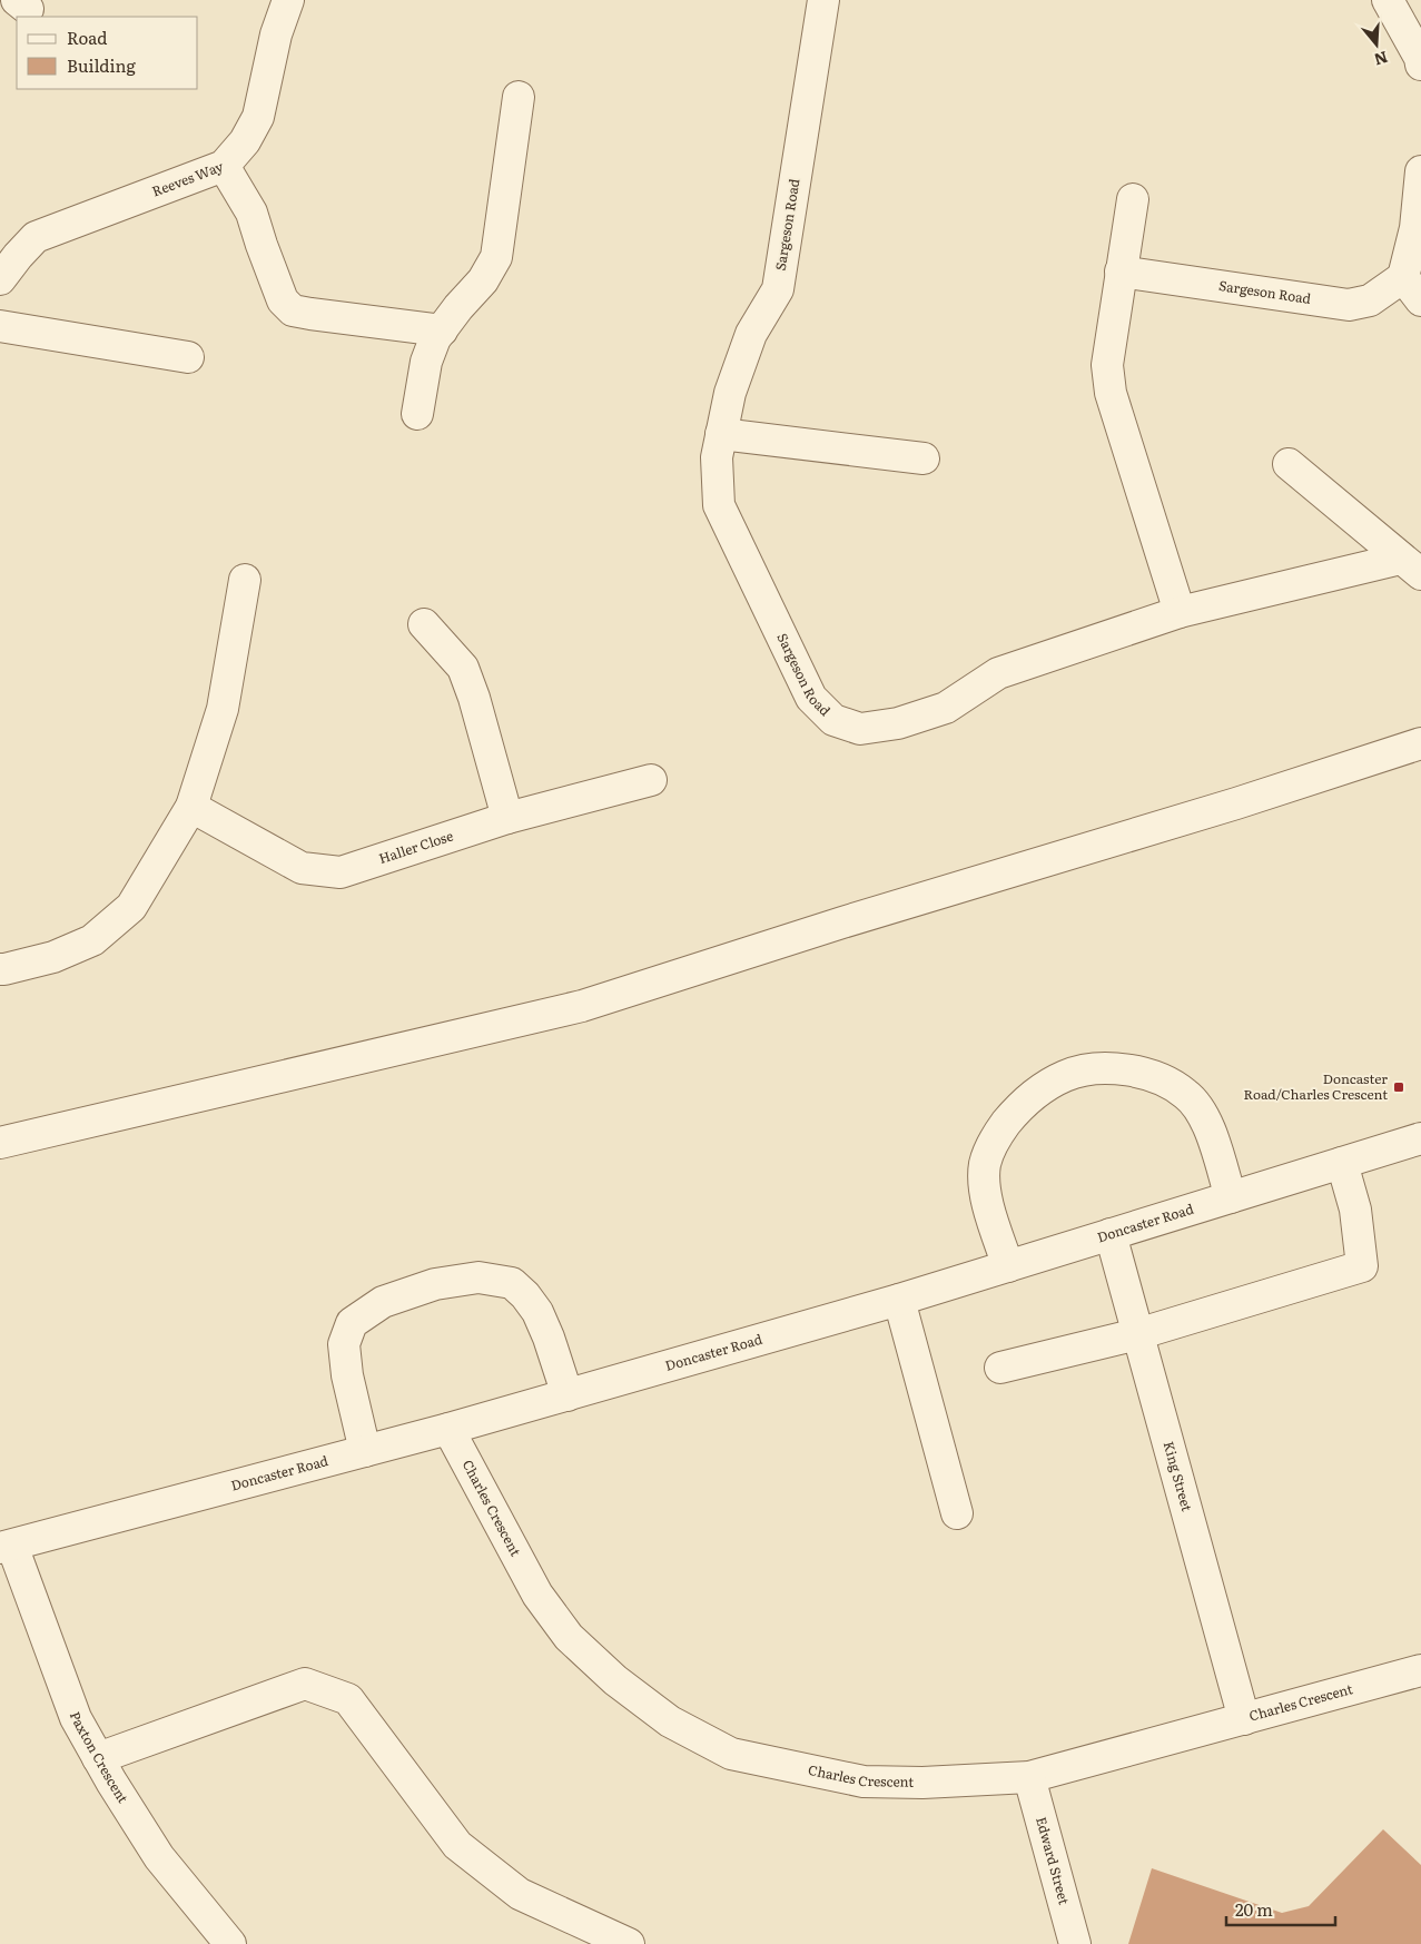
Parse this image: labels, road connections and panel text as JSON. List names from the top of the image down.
{
  "streets": {
    "street": [
      "Reeves Way",
      "Sargeson Road",
      "Haller Close",
      "Doncaster Road",
      "King Street",
      "Charles Crescent",
      "Paxton Crescent",
      "Edward Street"
    ]
  },
  "crossings": [
    ["Doncaster Road", "King Street"],
    ["Doncaster Road", "Charles Crescent"],
    ["Doncaster Road", "Paxton Crescent"],
    ["King Street", "Charles Crescent"],
    ["Charles Crescent", "Edward Street"]
  ],
  "places": {
    "transit": ["Doncaster Road/Charles Crescent"]
  },
  "legend": ["Road", "Building"],
  "scale_bar": "20 m",
  "north": "bottom"
}
